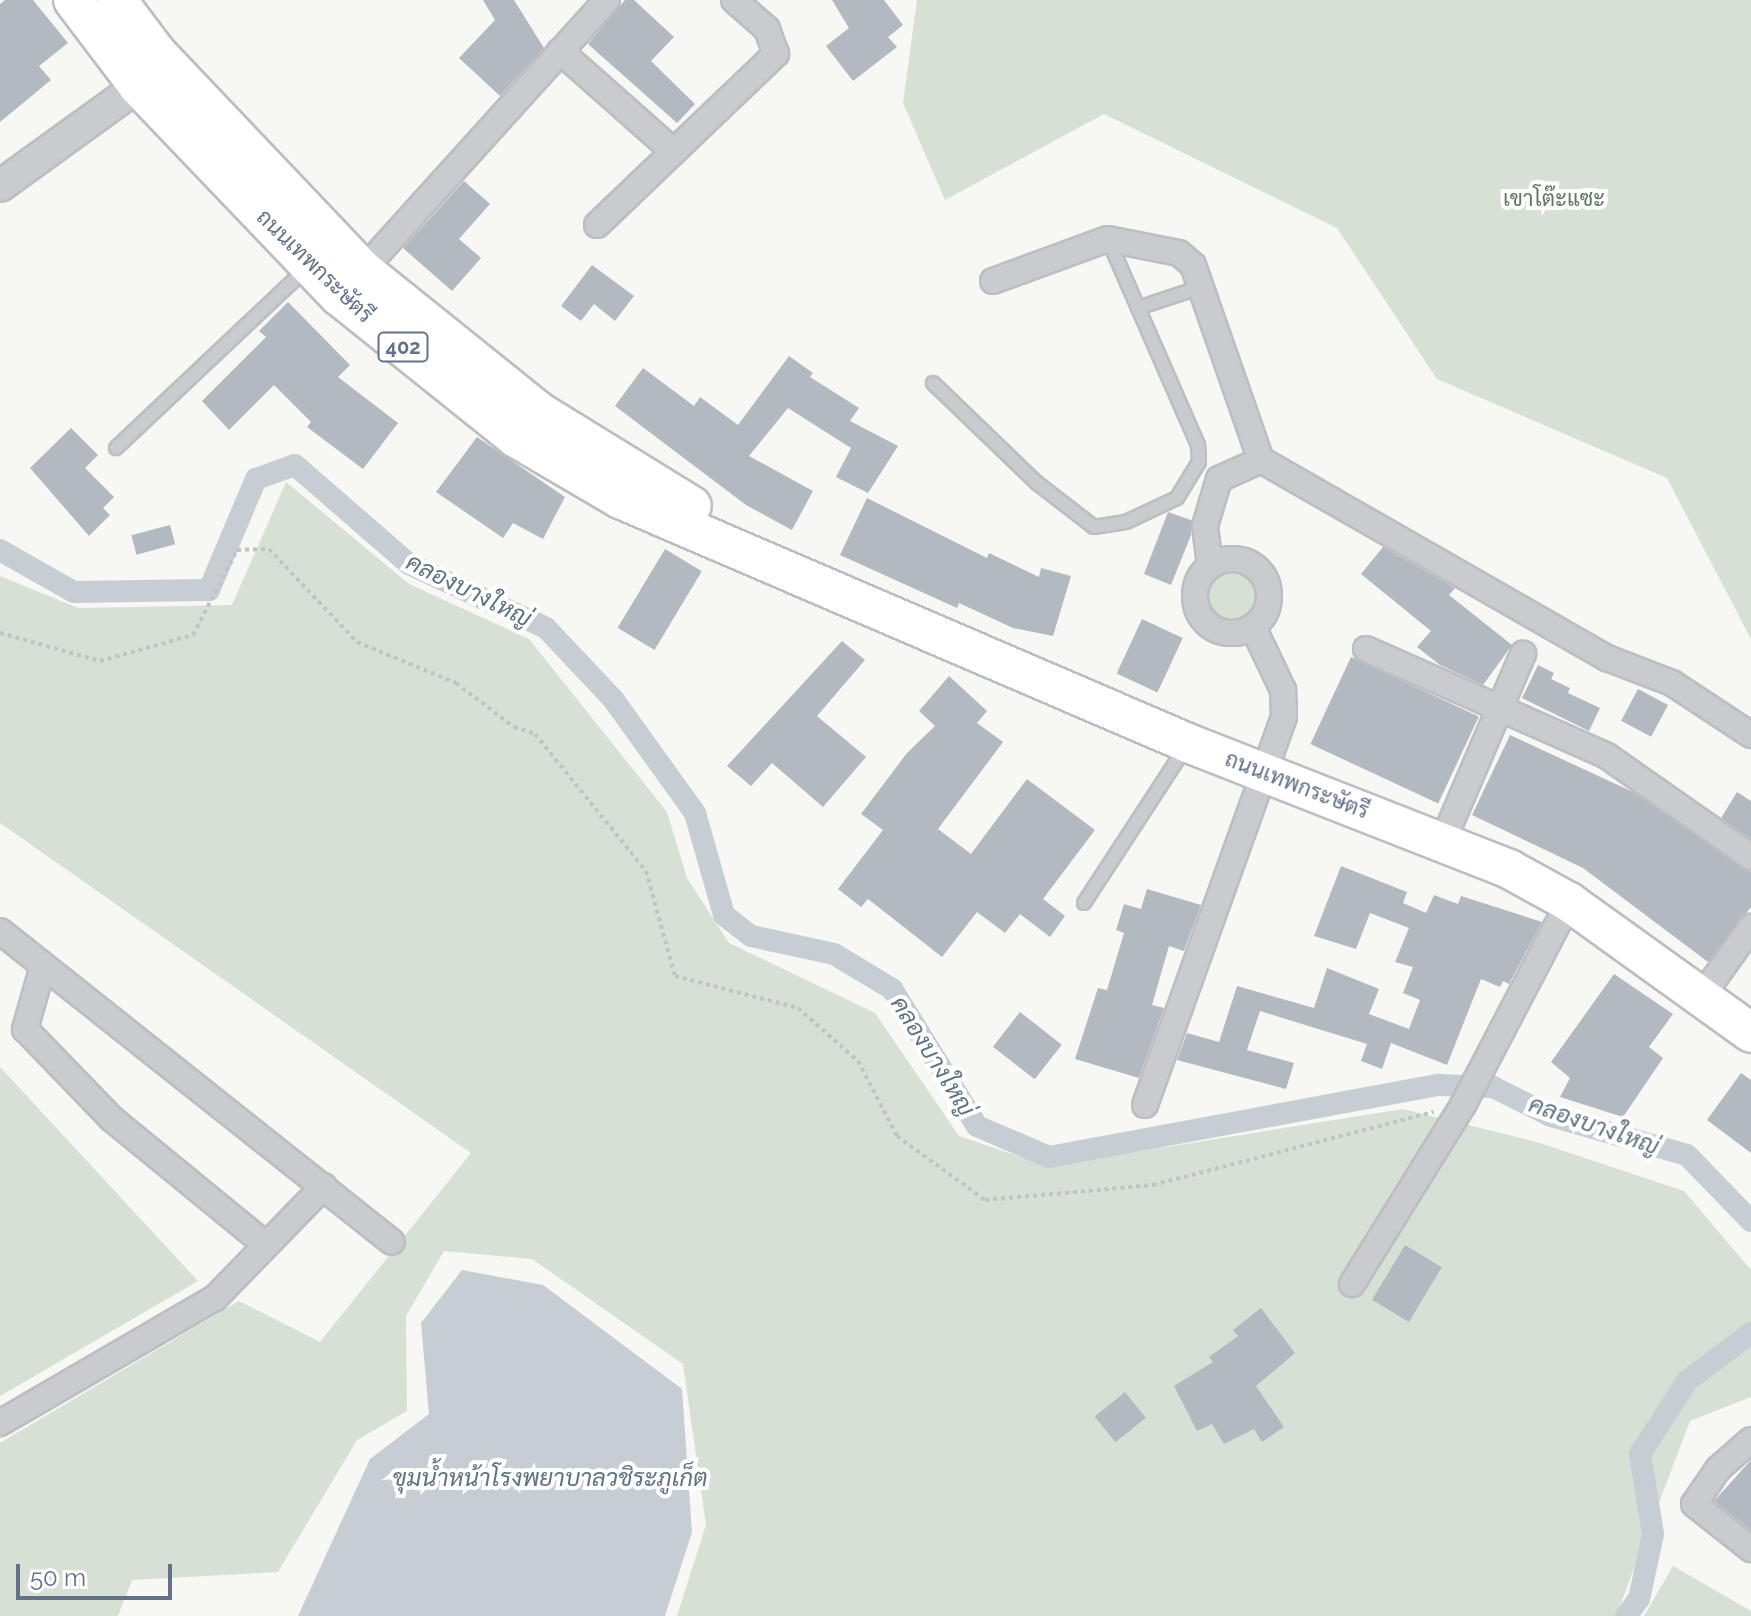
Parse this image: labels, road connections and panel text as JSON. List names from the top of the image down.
{
  "streets": {
    "main road": ["ถนนเทพกระษัตรี", "402"]
  },
  "water": ["คลองบางใหญ่", "ขุมน้ำหน้าโรงพยาบาลวชิระภูเก็ต"],
  "parks": ["เขาโต๊ะแซะ"],
  "scale_bar": "50 m"
}
